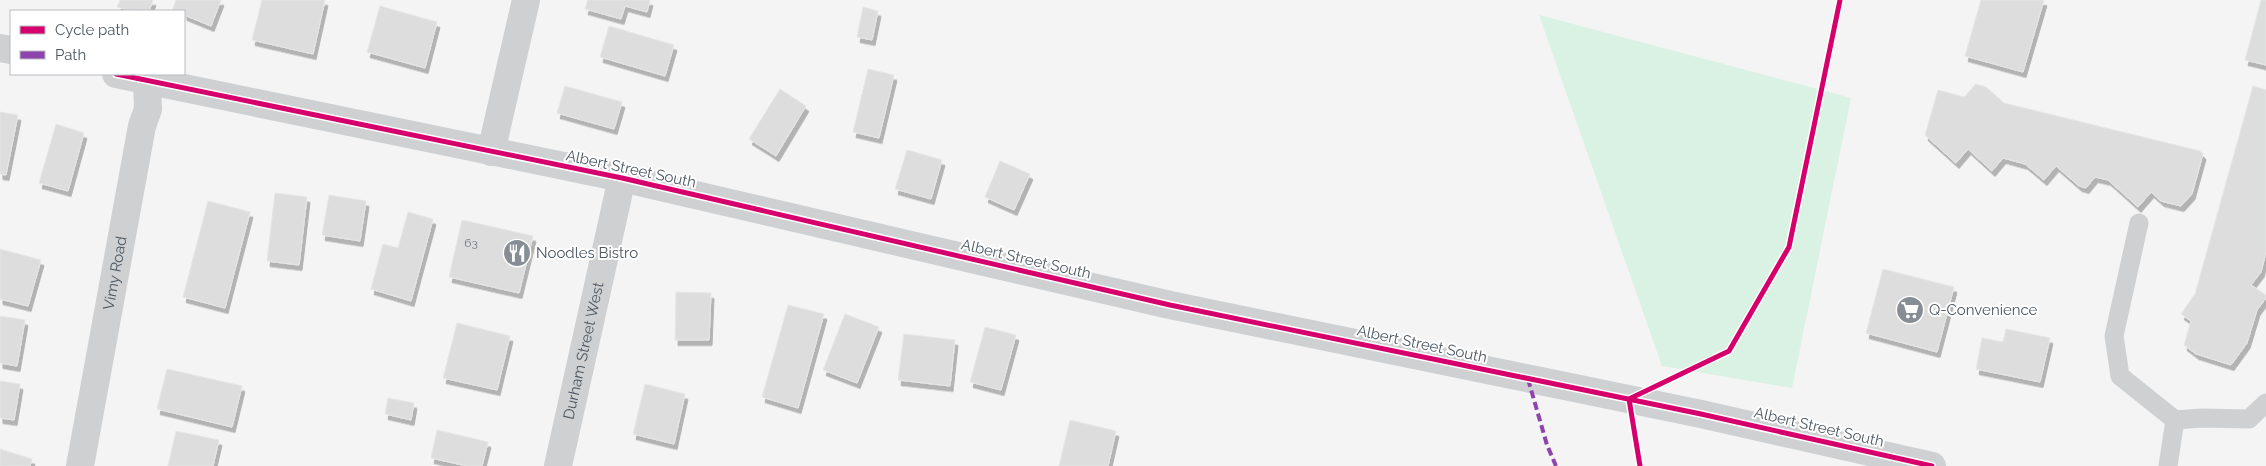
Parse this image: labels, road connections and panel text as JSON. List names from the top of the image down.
{
  "streets": {
    "street": ["Albert Street South", "Vimy Road", "Durham Street West"]
  },
  "crossings": [
    ["Albert Street South", "Vimy Road"],
    ["Albert Street South", "Durham Street West"]
  ],
  "places": {
    "restaurant": ["Noodles Bistro"],
    "supermarket": ["Q-Convenience"]
  },
  "house_numbers": ["63"],
  "legend": ["Cycle path", "Path"]
}
